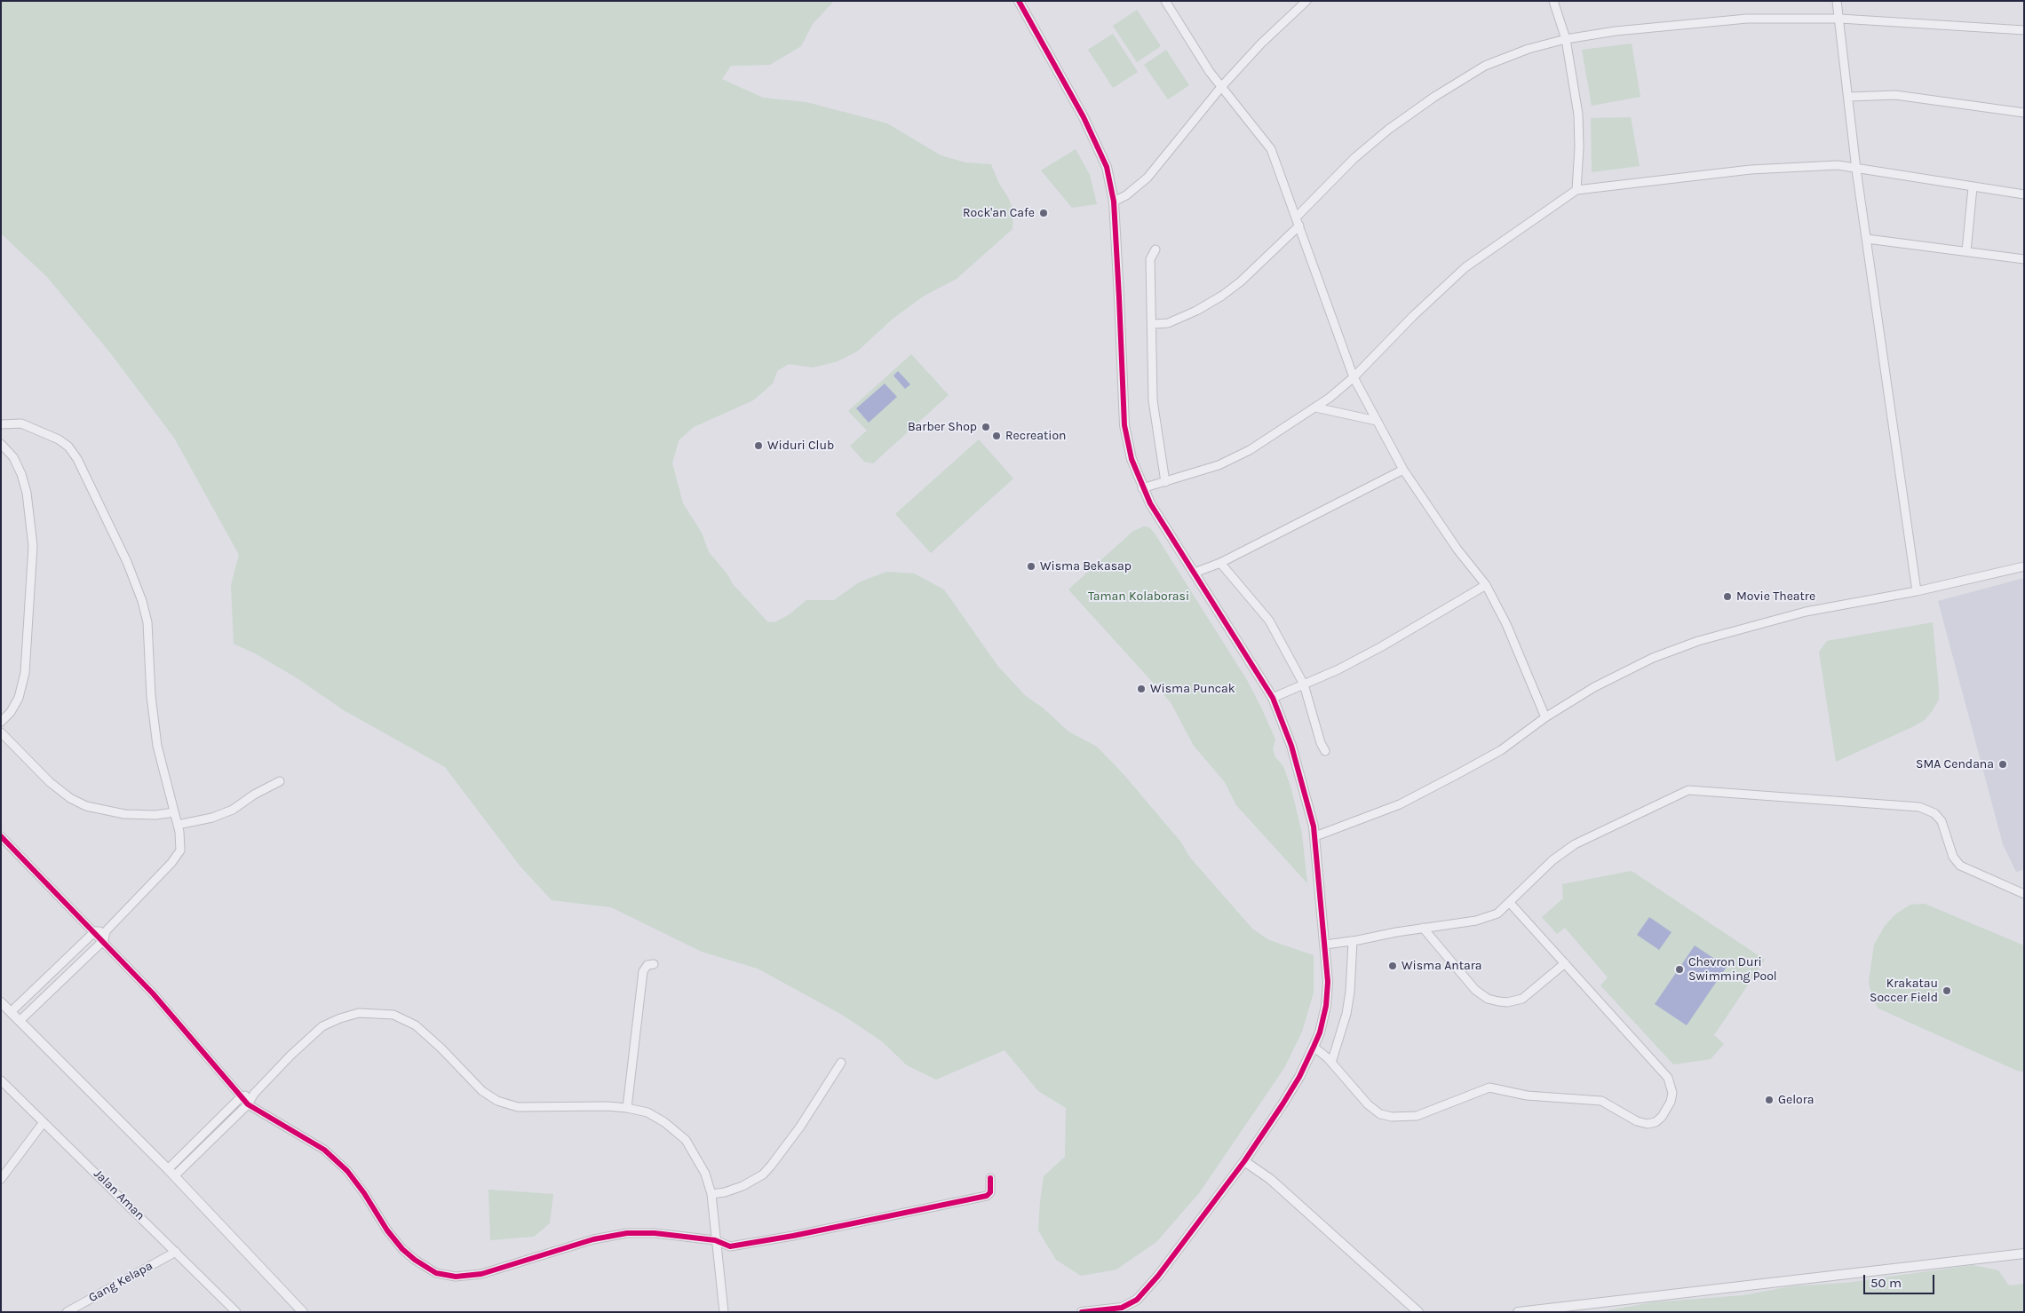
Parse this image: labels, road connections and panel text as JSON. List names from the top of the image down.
{
  "streets": {
    "street": ["Jalan Aman", "Gang Kelapa"]
  },
  "crossings": [
    ["Jalan Aman", "Gang Kelapa"]
  ],
  "parks": ["Taman Kolaborasi"],
  "places": [
    "Rock'an Cafe",
    "Barber Shop",
    "Recreation",
    "Widuri Club",
    "Wisma Bekasap",
    "Movie Theatre",
    "Wisma Puncak",
    "SMA Cendana",
    "Wisma Antara",
    "Chevron Duri Swimming Pool",
    "Krakatau Soccer Field",
    "Gelora"
  ],
  "scale_bar": "50 m"
}
